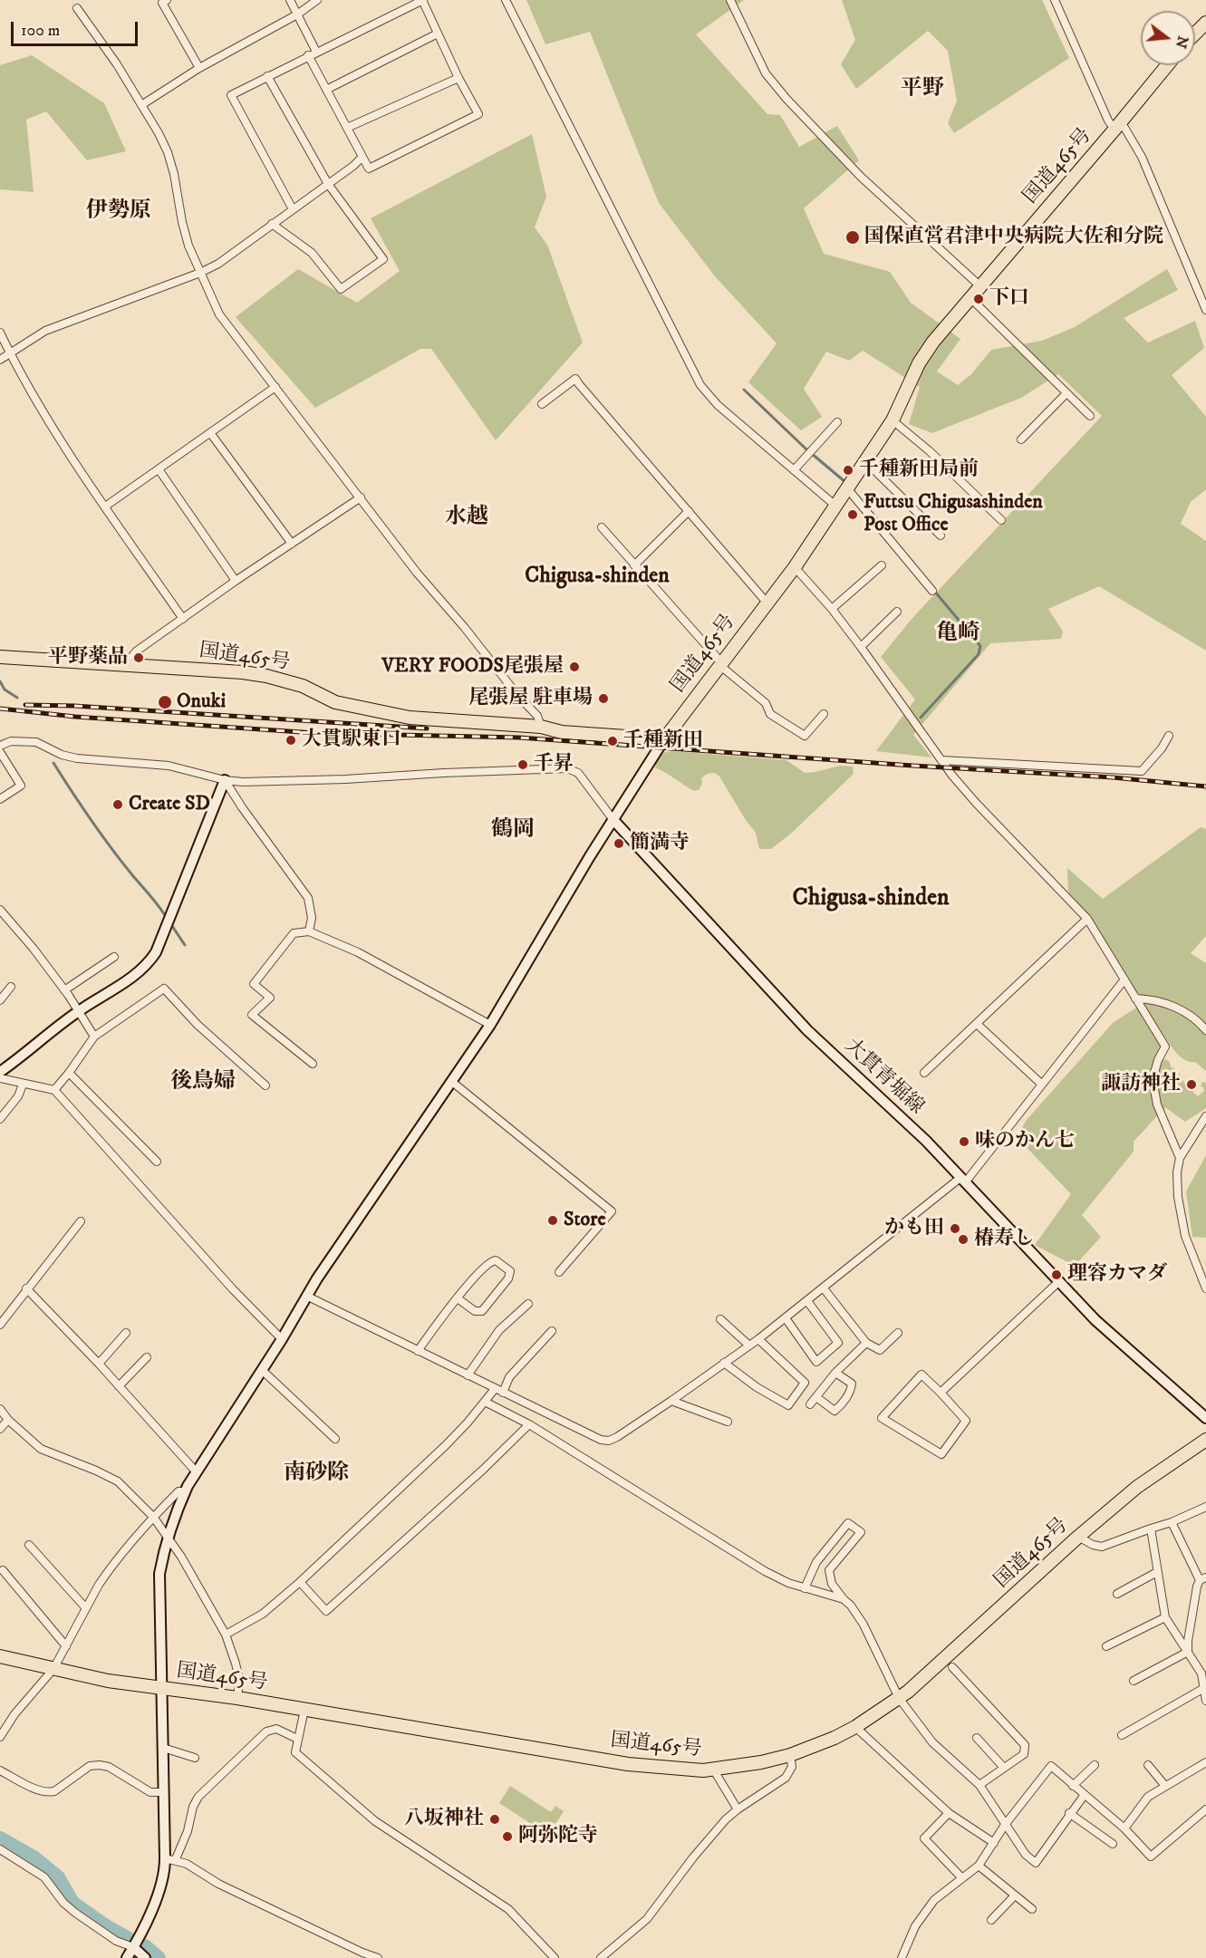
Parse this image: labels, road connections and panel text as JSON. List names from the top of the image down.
{
  "streets": {
    "highway": ["国道465号"],
    "street": ["大貫青堀線"]
  },
  "districts": [
    "平野",
    "伊勢原",
    "水越",
    "Chigusa-shinden",
    "亀崎",
    "鶴岡",
    "Chigusa-shinden",
    "後鳥婦",
    "南砂除"
  ],
  "places": [
    "国保直営君津中央病院大佐和分院",
    "下口",
    "千種新田局前",
    "Futtsu Chigusashinden Post Office",
    "平野薬品",
    "VERY FOODS尾張屋",
    "尾張屋 駐車場",
    "Onuki",
    "大貫駅東口",
    "千種新田",
    "千昇",
    "Create SD",
    "簡満寺",
    "諏訪神社",
    "味のかん七",
    "Store",
    "かも田",
    "椿寿し",
    "理容カマダ",
    "八坂神社",
    "阿弥陀寺"
  ],
  "scale_bar": "100 m",
  "north": "right"
}
